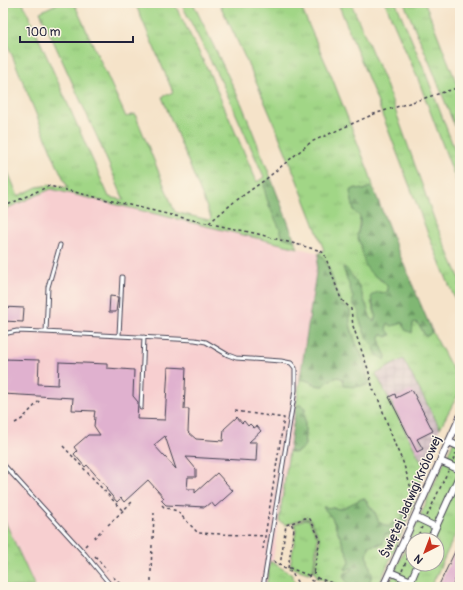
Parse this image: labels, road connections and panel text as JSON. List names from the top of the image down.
{
  "streets": {
    "street": ["Świętej Jadwigi Królowej"]
  },
  "scale_bar": "100 m",
  "north": "bottom left"
}
